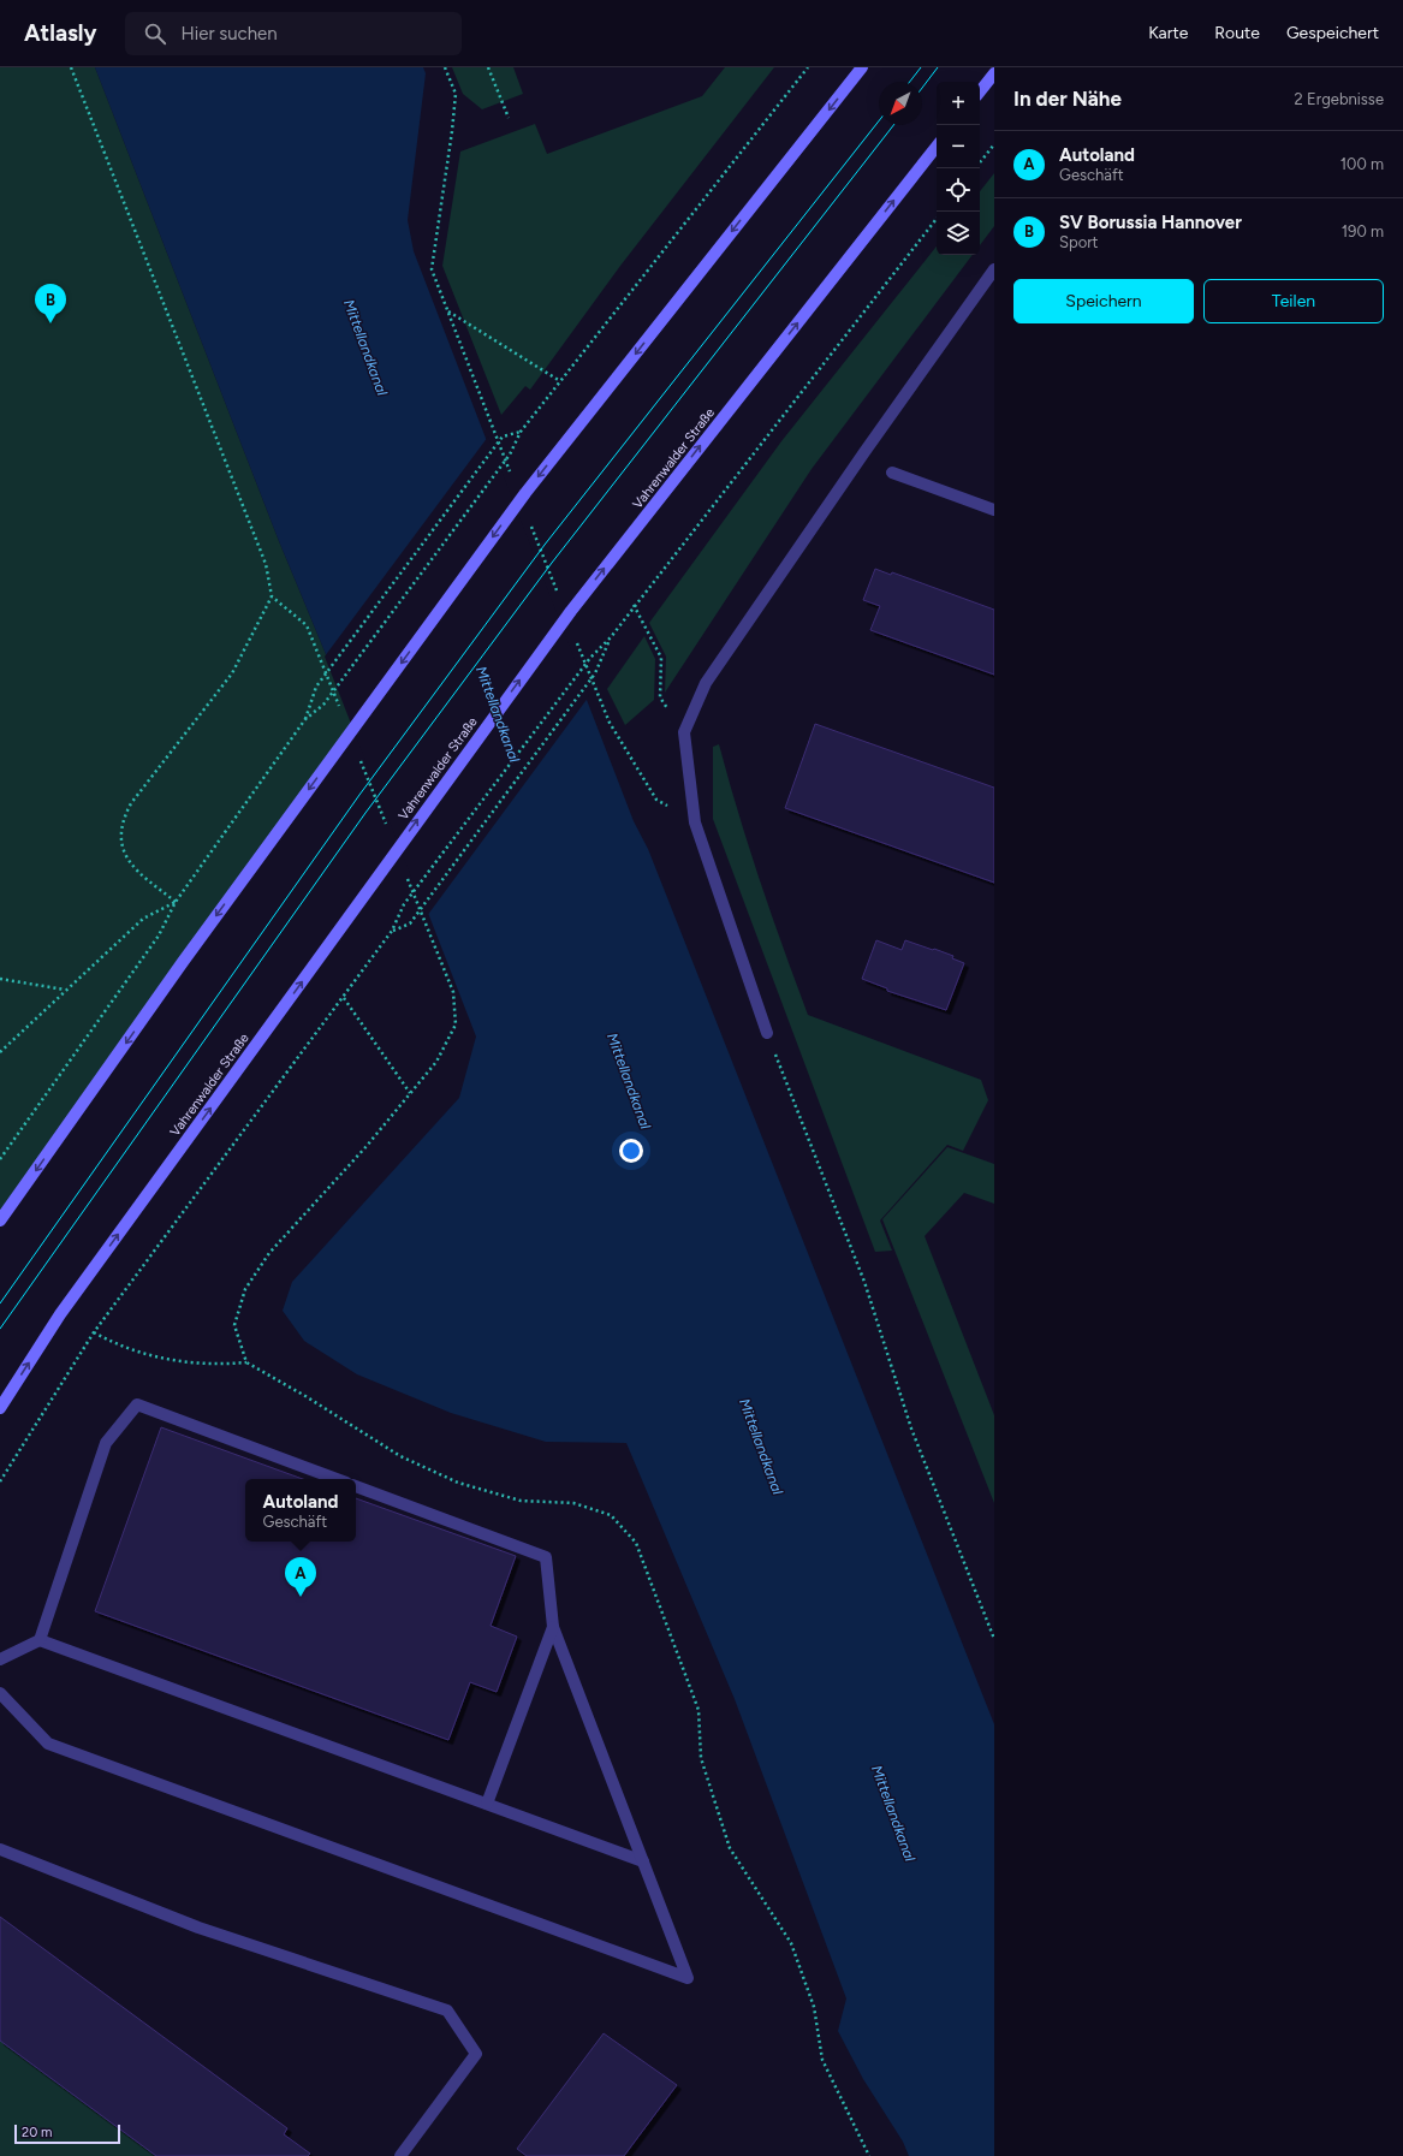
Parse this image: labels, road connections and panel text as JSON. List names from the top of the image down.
{
  "streets": {
    "main road": ["Vahrenwalder Straße"]
  },
  "water": ["Mittellandkanal"],
  "scale_bar": "20 m",
  "north": "bottom left",
  "page": {
    "header": "Atlasly",
    "search": "Hier suchen",
    "nav": ["Karte", "Route", "Gespeichert"],
    "heading": ["In der Nähe", "2 Ergebnisse"],
    "map_buttons": ["+", "−"],
    "list": [
      {
        "mark": "A",
        "name": "Autoland",
        "note": "Geschäft",
        "value": "100 m"
      },
      {
        "mark": "B",
        "name": "SV Borussia Hannover",
        "note": "Sport",
        "value": "190 m"
      }
    ],
    "buttons": ["Speichern", "Teilen"],
    "pins": ["B", "A"],
    "popup": ["Autoland", "Geschäft"],
    "scale": "20 m"
  }
}
